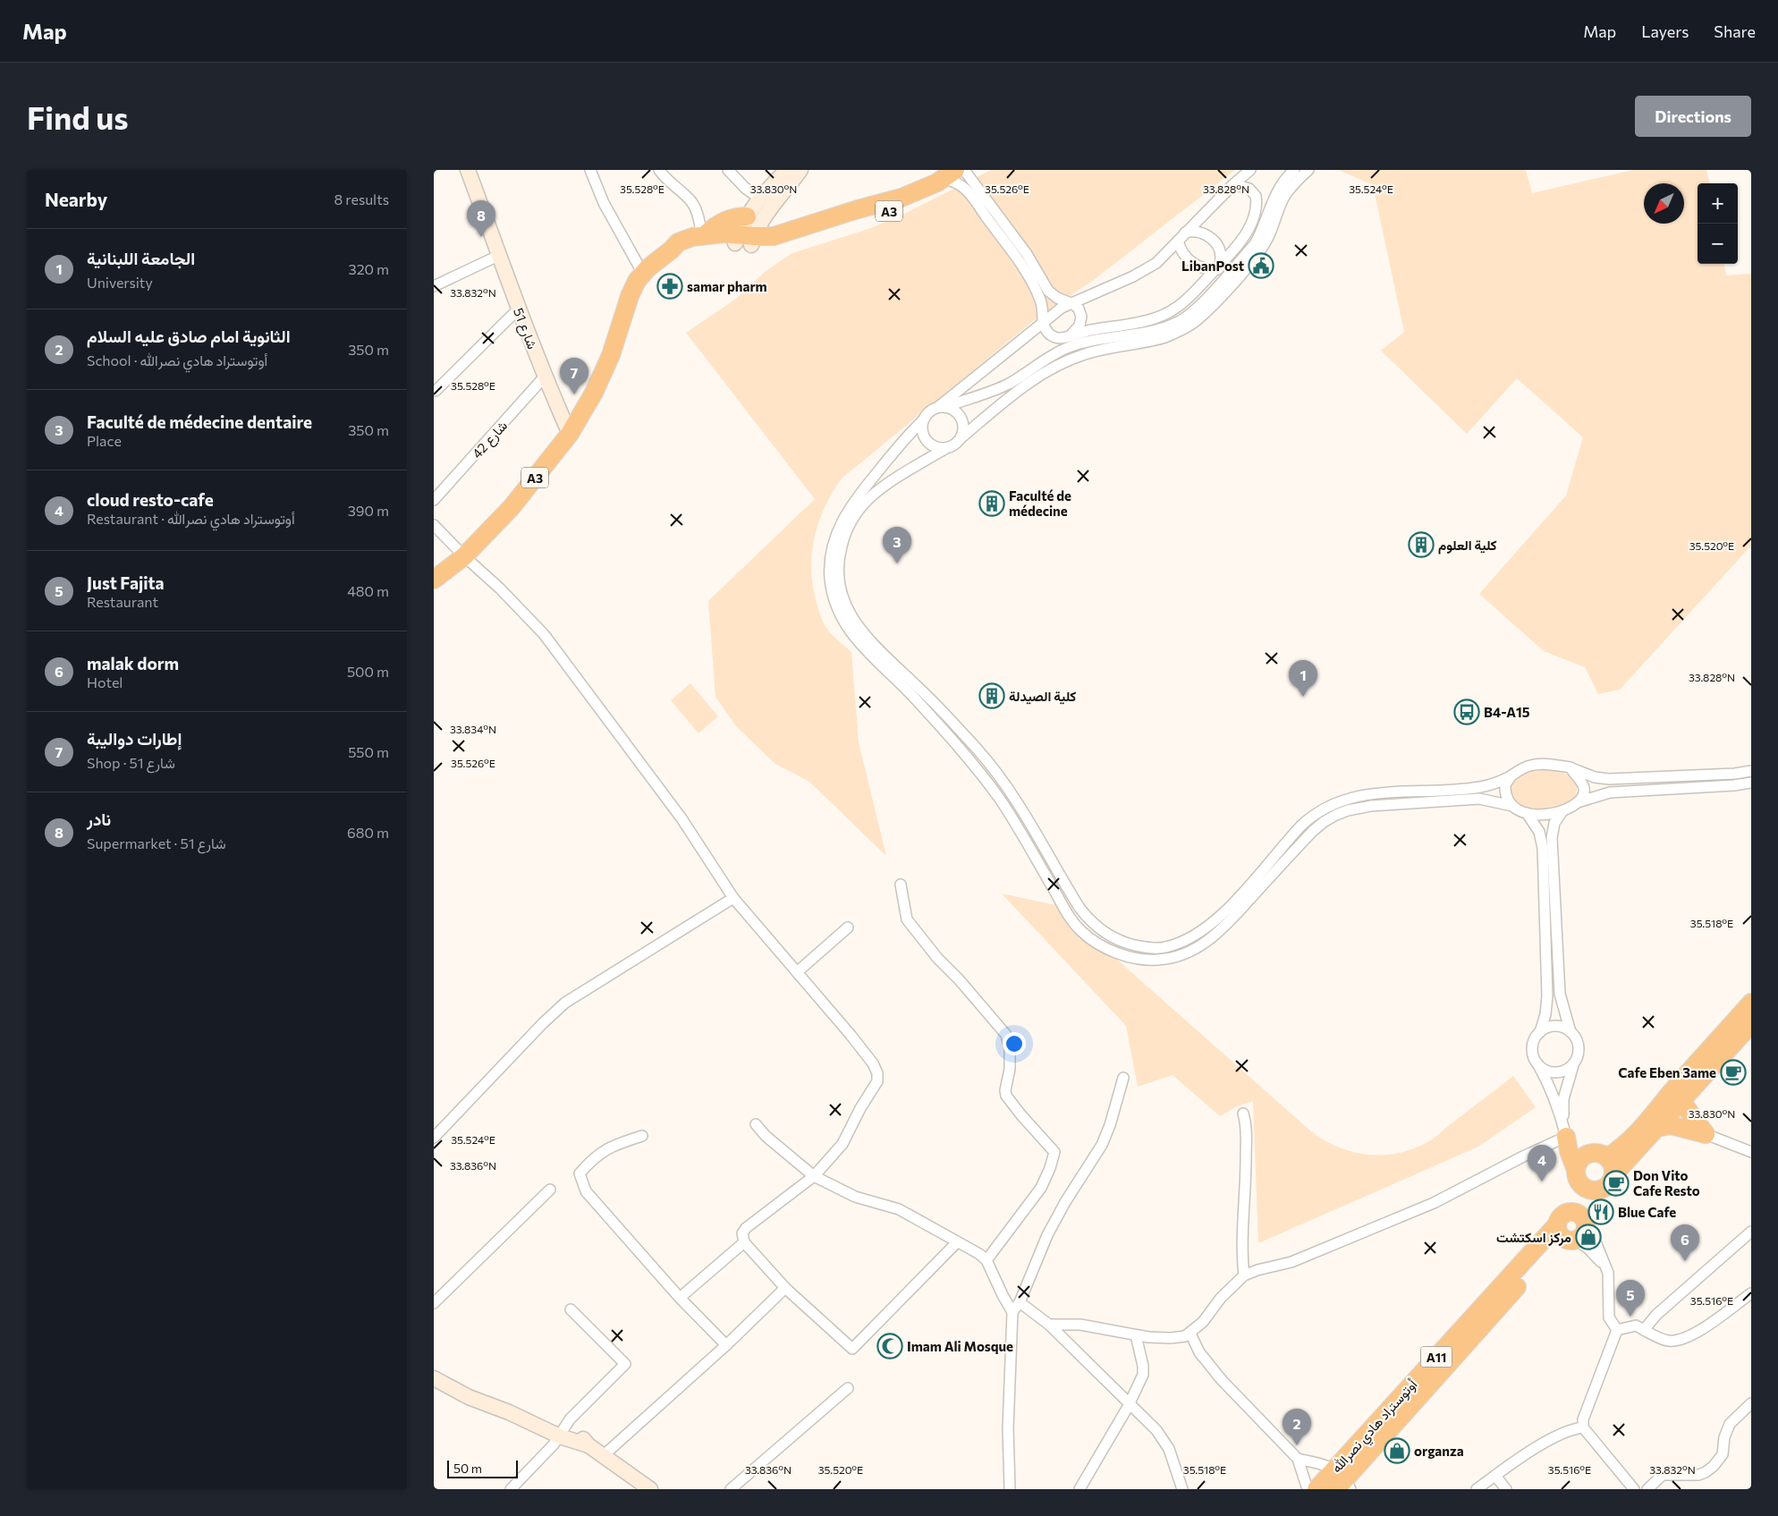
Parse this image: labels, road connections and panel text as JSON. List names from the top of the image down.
{
  "streets": {
    "highway": ["A3", "A11", "أوتوستراد هادي نصرالله"],
    "street": ["شارع 51", "شارع 42"]
  },
  "crossings": [
    ["A3", "شارع 51"],
    ["شارع 51", "شارع 42"]
  ],
  "places": {
    "public building": ["LibanPost"],
    "pharmacy": ["samar pharm"],
    "building": ["Faculté de médecine", "كلية العلوم", "كلية الصيدلة"],
    "bus stop": ["B4-A15"],
    "cafe": ["Cafe Eben 3ame", "Don Vito Cafe Resto"],
    "restaurant": ["Blue Cafe"],
    "shop": ["مركز اسكتشت", "organza"],
    "mosque": ["Imam Ali Mosque"]
  },
  "scale_bar": "50 m",
  "north": "bottom left",
  "page": {
    "header": "Map",
    "nav": ["Map", "Layers", "Share"],
    "buttons": "Directions",
    "title": "Find us",
    "heading": ["Nearby", "8 results"],
    "map_buttons": ["+", "−"],
    "pins": [
      "8",
      "7",
      "3",
      "1",
      "4",
      "6",
      "5",
      "2"
    ],
    "list": [
      {
        "mark": "1",
        "name": "الجامعة اللبنانية",
        "note": "University",
        "value": "320 m"
      },
      {
        "mark": "2",
        "name": "الثانویة امام صادق عليه السلام",
        "note": "School · أوتوستراد هادي نصرالله",
        "value": "350 m"
      },
      {
        "mark": "3",
        "name": "Faculté de médecine dentaire",
        "note": "Place",
        "value": "350 m"
      },
      {
        "mark": "4",
        "name": "cloud resto-cafe",
        "note": "Restaurant · أوتوستراد هادي نصرالله",
        "value": "390 m"
      },
      {
        "mark": "5",
        "name": "Just Fajita",
        "note": "Restaurant",
        "value": "480 m"
      },
      {
        "mark": "6",
        "name": "malak dorm",
        "note": "Hotel",
        "value": "500 m"
      },
      {
        "mark": "7",
        "name": "إطارات دواليبة",
        "note": "Shop · شارع 51",
        "value": "550 m"
      },
      {
        "mark": "8",
        "name": "نادر",
        "note": "Supermarket · شارع 51",
        "value": "680 m"
      }
    ],
    "scale": "50 m"
  },
  "coordinates": [
    "33.830°N",
    "33.828°N",
    "35.528°E",
    "35.526°E",
    "35.524°E",
    "33.832°N",
    "35.520°E",
    "33.834°N",
    "35.518°E",
    "33.836°N",
    "35.516°E"
  ]
}
